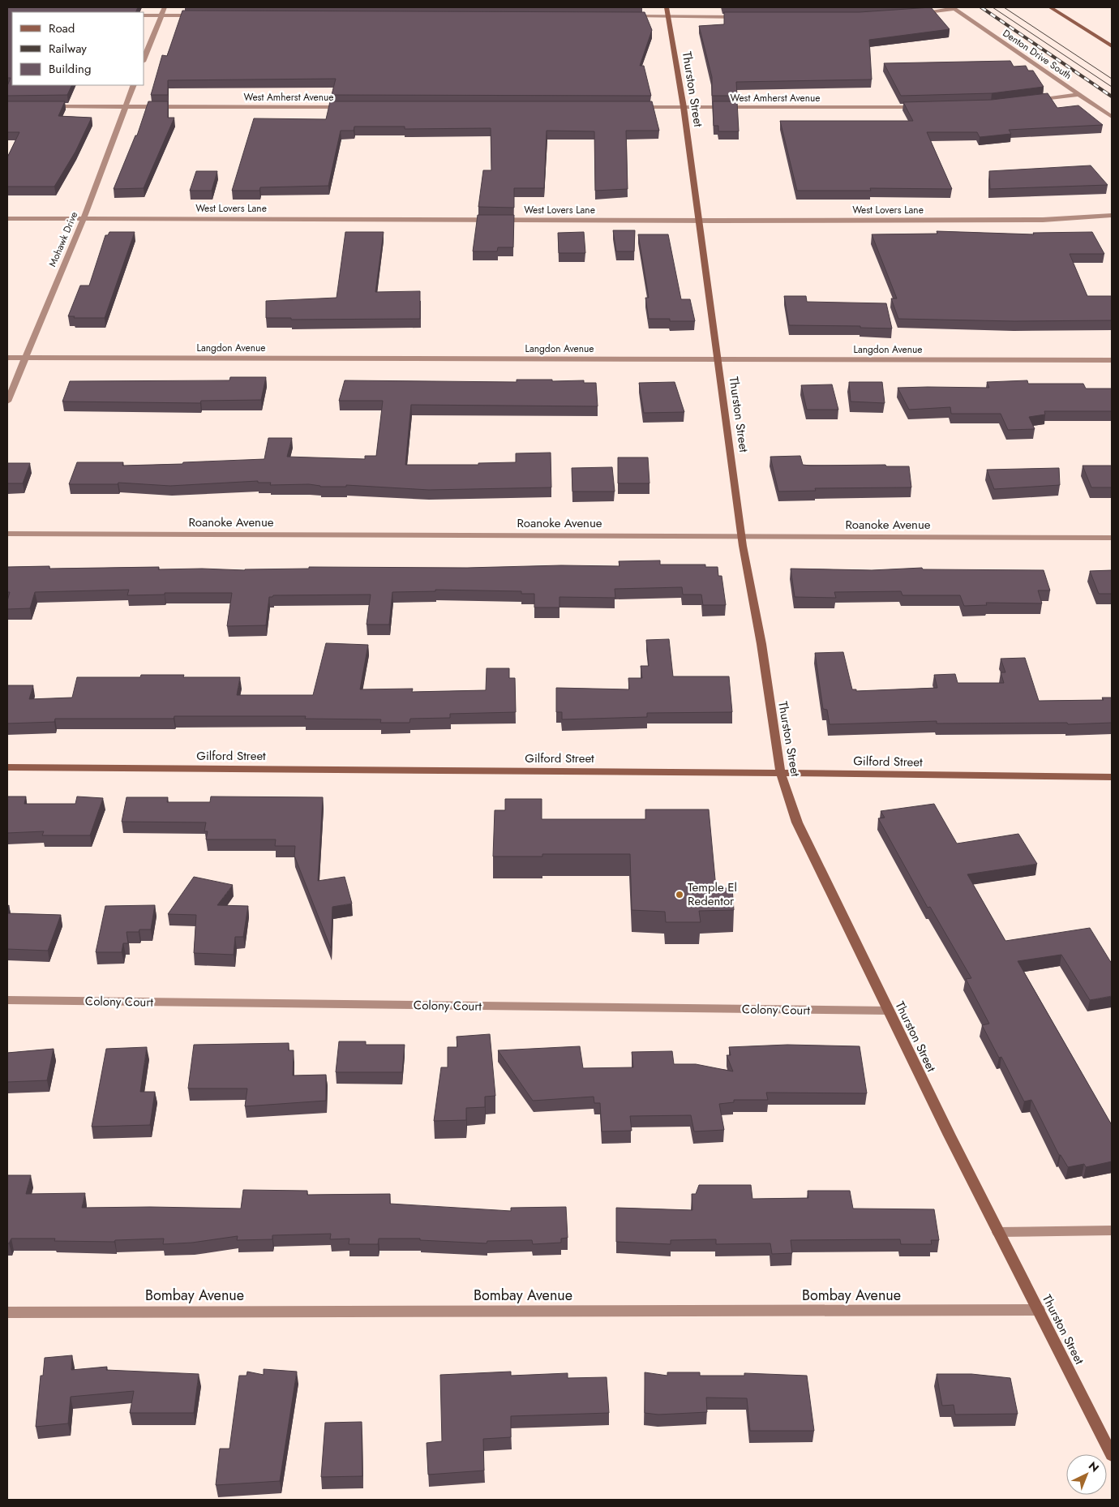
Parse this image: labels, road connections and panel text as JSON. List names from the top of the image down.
{
  "streets": {
    "street": [
      "Denton Drive South",
      "Thurston Street",
      "West Amherst Avenue",
      "West Lovers Lane",
      "Mohawk Drive",
      "Langdon Avenue",
      "Roanoke Avenue",
      "Gilford Street",
      "Colony Court",
      "Bombay Avenue"
    ]
  },
  "crossings": [
    ["Thurston Street", "West Amherst Avenue"],
    ["Thurston Street", "West Lovers Lane"],
    ["Thurston Street", "Langdon Avenue"],
    ["Thurston Street", "Roanoke Avenue"],
    ["Thurston Street", "Gilford Street"],
    ["Thurston Street", "Colony Court"],
    ["Thurston Street", "Bombay Avenue"],
    ["West Amherst Avenue", "Mohawk Drive"],
    ["West Lovers Lane", "Mohawk Drive"],
    ["Mohawk Drive", "Langdon Avenue"]
  ],
  "places": ["Temple El Redentor"],
  "legend": ["Road", "Railway", "Building"],
  "north": "top right"
}
